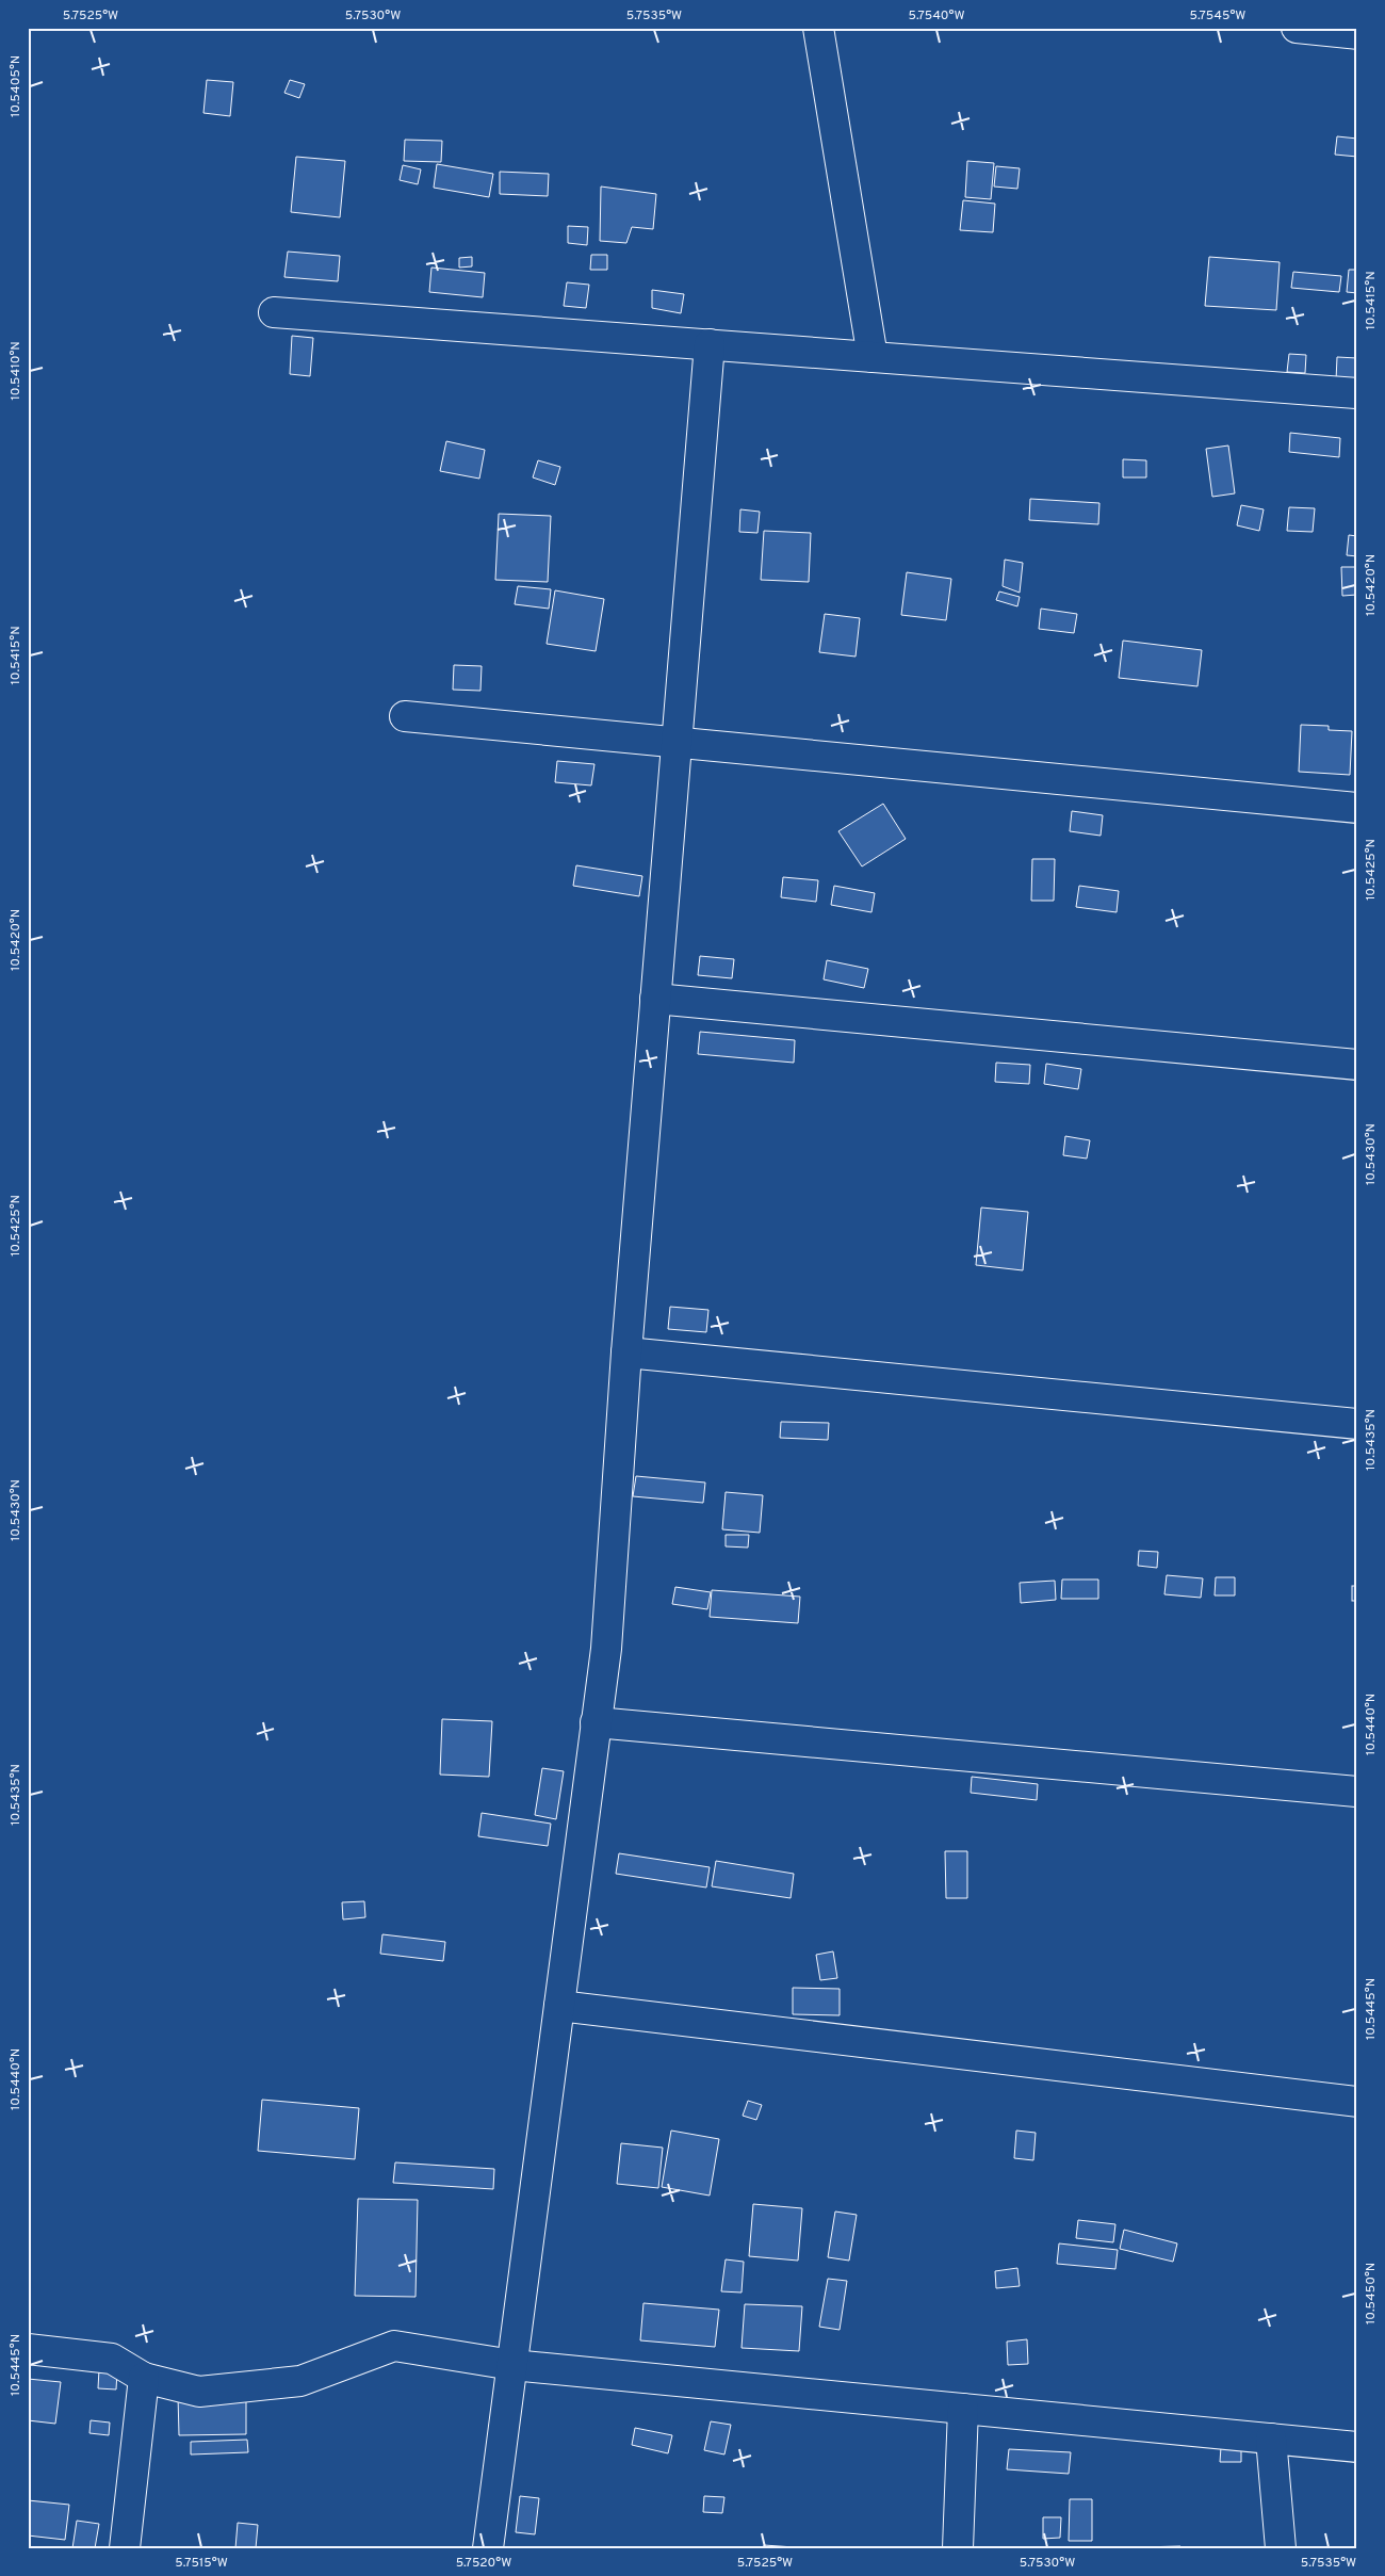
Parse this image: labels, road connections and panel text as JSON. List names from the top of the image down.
{
  "coordinates": [
    "5.7525°W",
    "5.7530°W",
    "5.7535°W",
    "5.7540°W",
    "5.7545°W",
    "10.5405°N",
    "10.5415°N",
    "10.5410°N",
    "10.5420°N",
    "10.5425°N",
    "10.5430°N",
    "10.5435°N",
    "10.5440°N",
    "10.5445°N",
    "10.5450°N",
    "5.7515°W",
    "5.7520°W"
  ]
}
